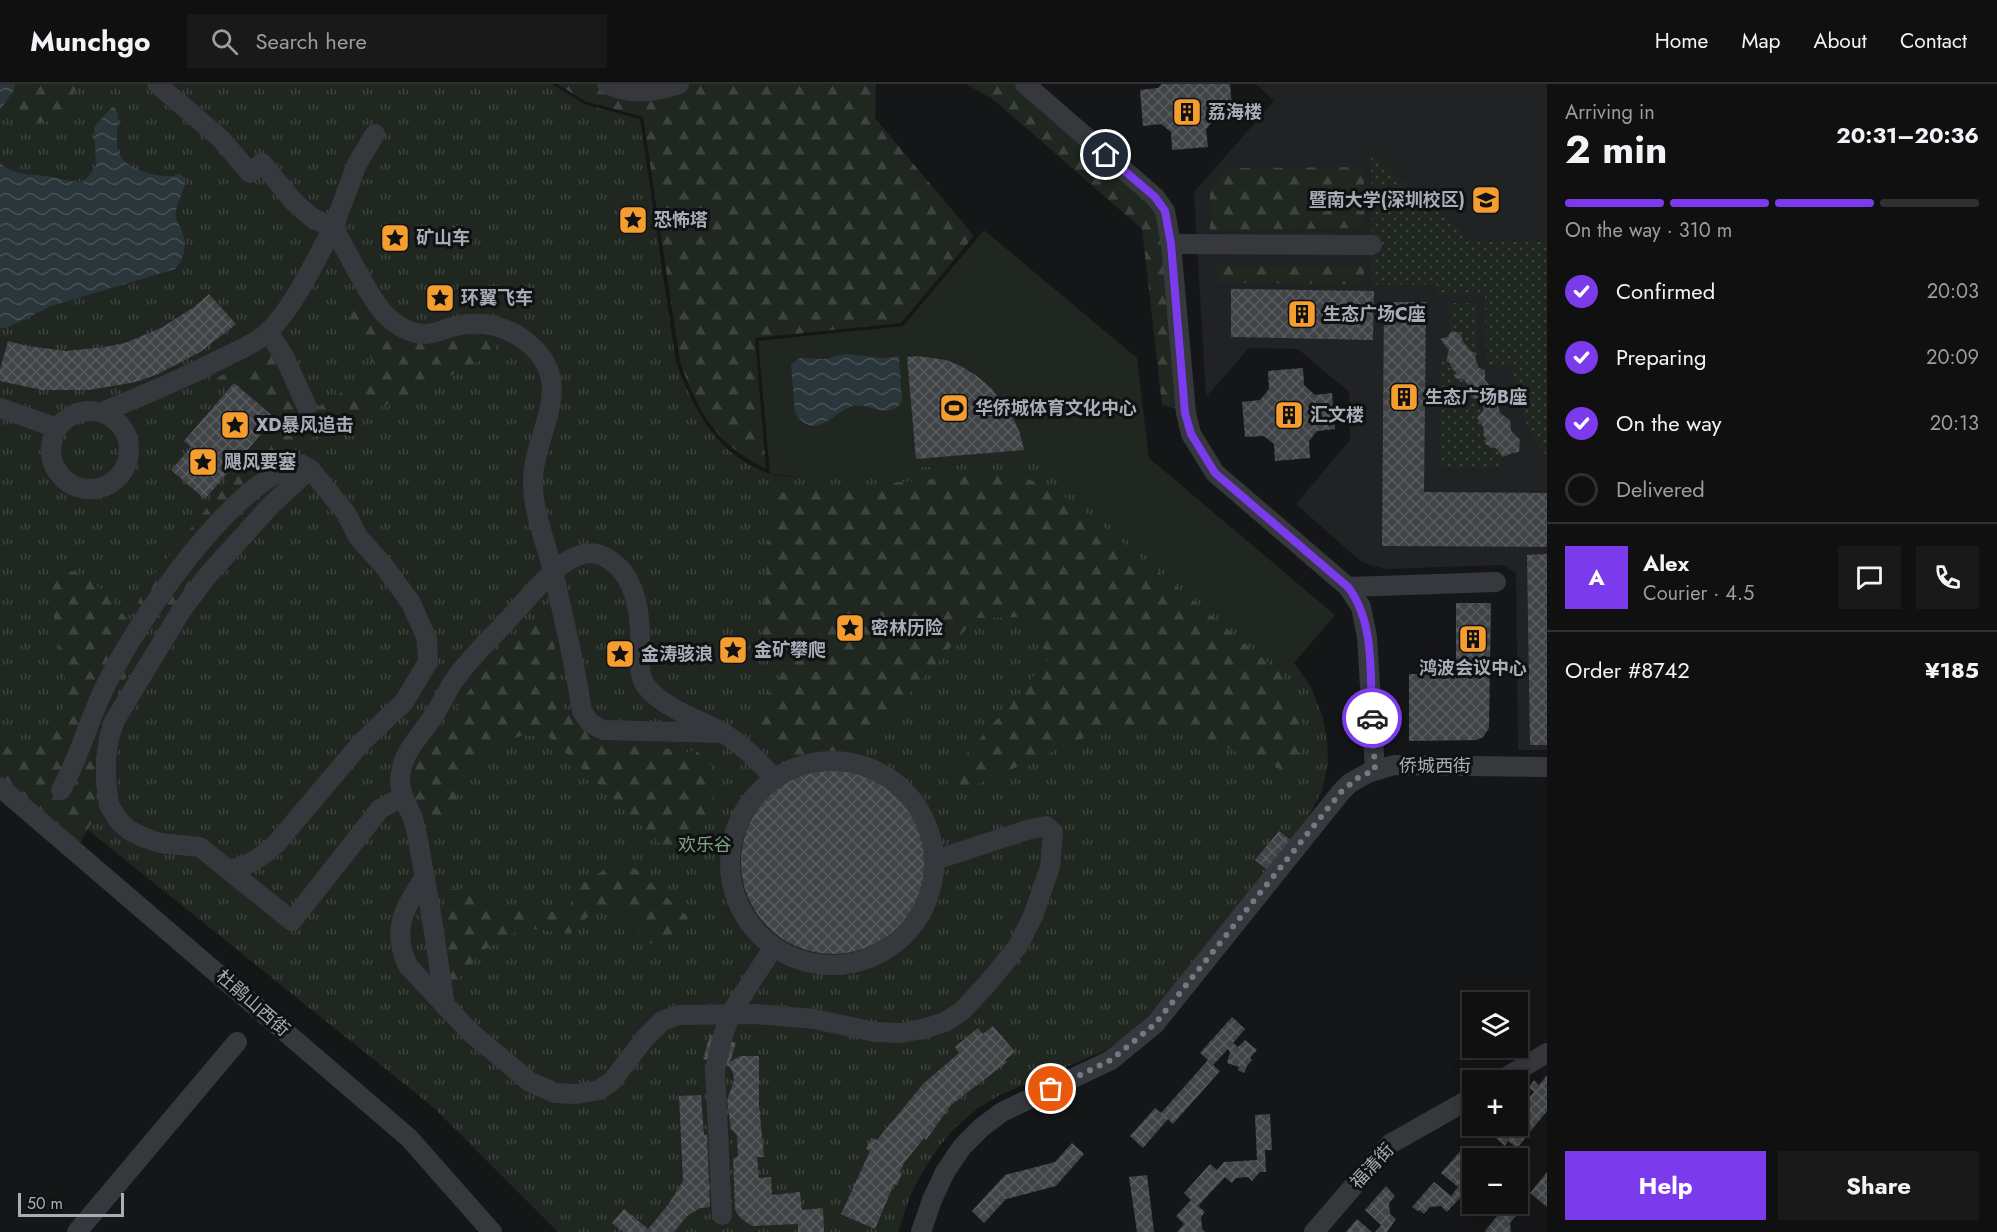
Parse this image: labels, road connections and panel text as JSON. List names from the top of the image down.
{
  "streets": {
    "street": ["侨城西街", "杜鹃山西街", "福清街"]
  },
  "parks": ["欢乐谷"],
  "places": {
    "building": [
      "荔海楼",
      "生态广场C座",
      "生态广场B座",
      "汇文楼",
      "鸿波会议中心"
    ],
    "school or university": ["暨南大学(深圳校区)"],
    "place": [
      "恐怖塔",
      "矿山车",
      "环翼飞车",
      "XD暴风追击",
      "飓风要塞",
      "密林历险",
      "金矿攀爬",
      "金涛骇浪"
    ],
    "sports": ["华侨城体育文化中心"]
  },
  "scale_bar": "50 m",
  "page": {
    "header": "Munchgo",
    "search": "Search here",
    "nav": [
      "Home",
      "Map",
      "About",
      "Contact"
    ],
    "heading": ["2 min", "Arriving in", "20:31–20:36"],
    "panel": [
      "Alex",
      "Courier · 4.5",
      "Order #8742",
      "¥185"
    ],
    "bar": "On the way · 310 m",
    "list": [
      ["Confirmed", "20:03"],
      ["Preparing", "20:09"],
      ["On the way", "20:13"],
      "Delivered"
    ],
    "round": "A",
    "map_buttons": ["+", "−"],
    "buttons": ["Help", "Share"],
    "scale": "50 m"
  }
}
